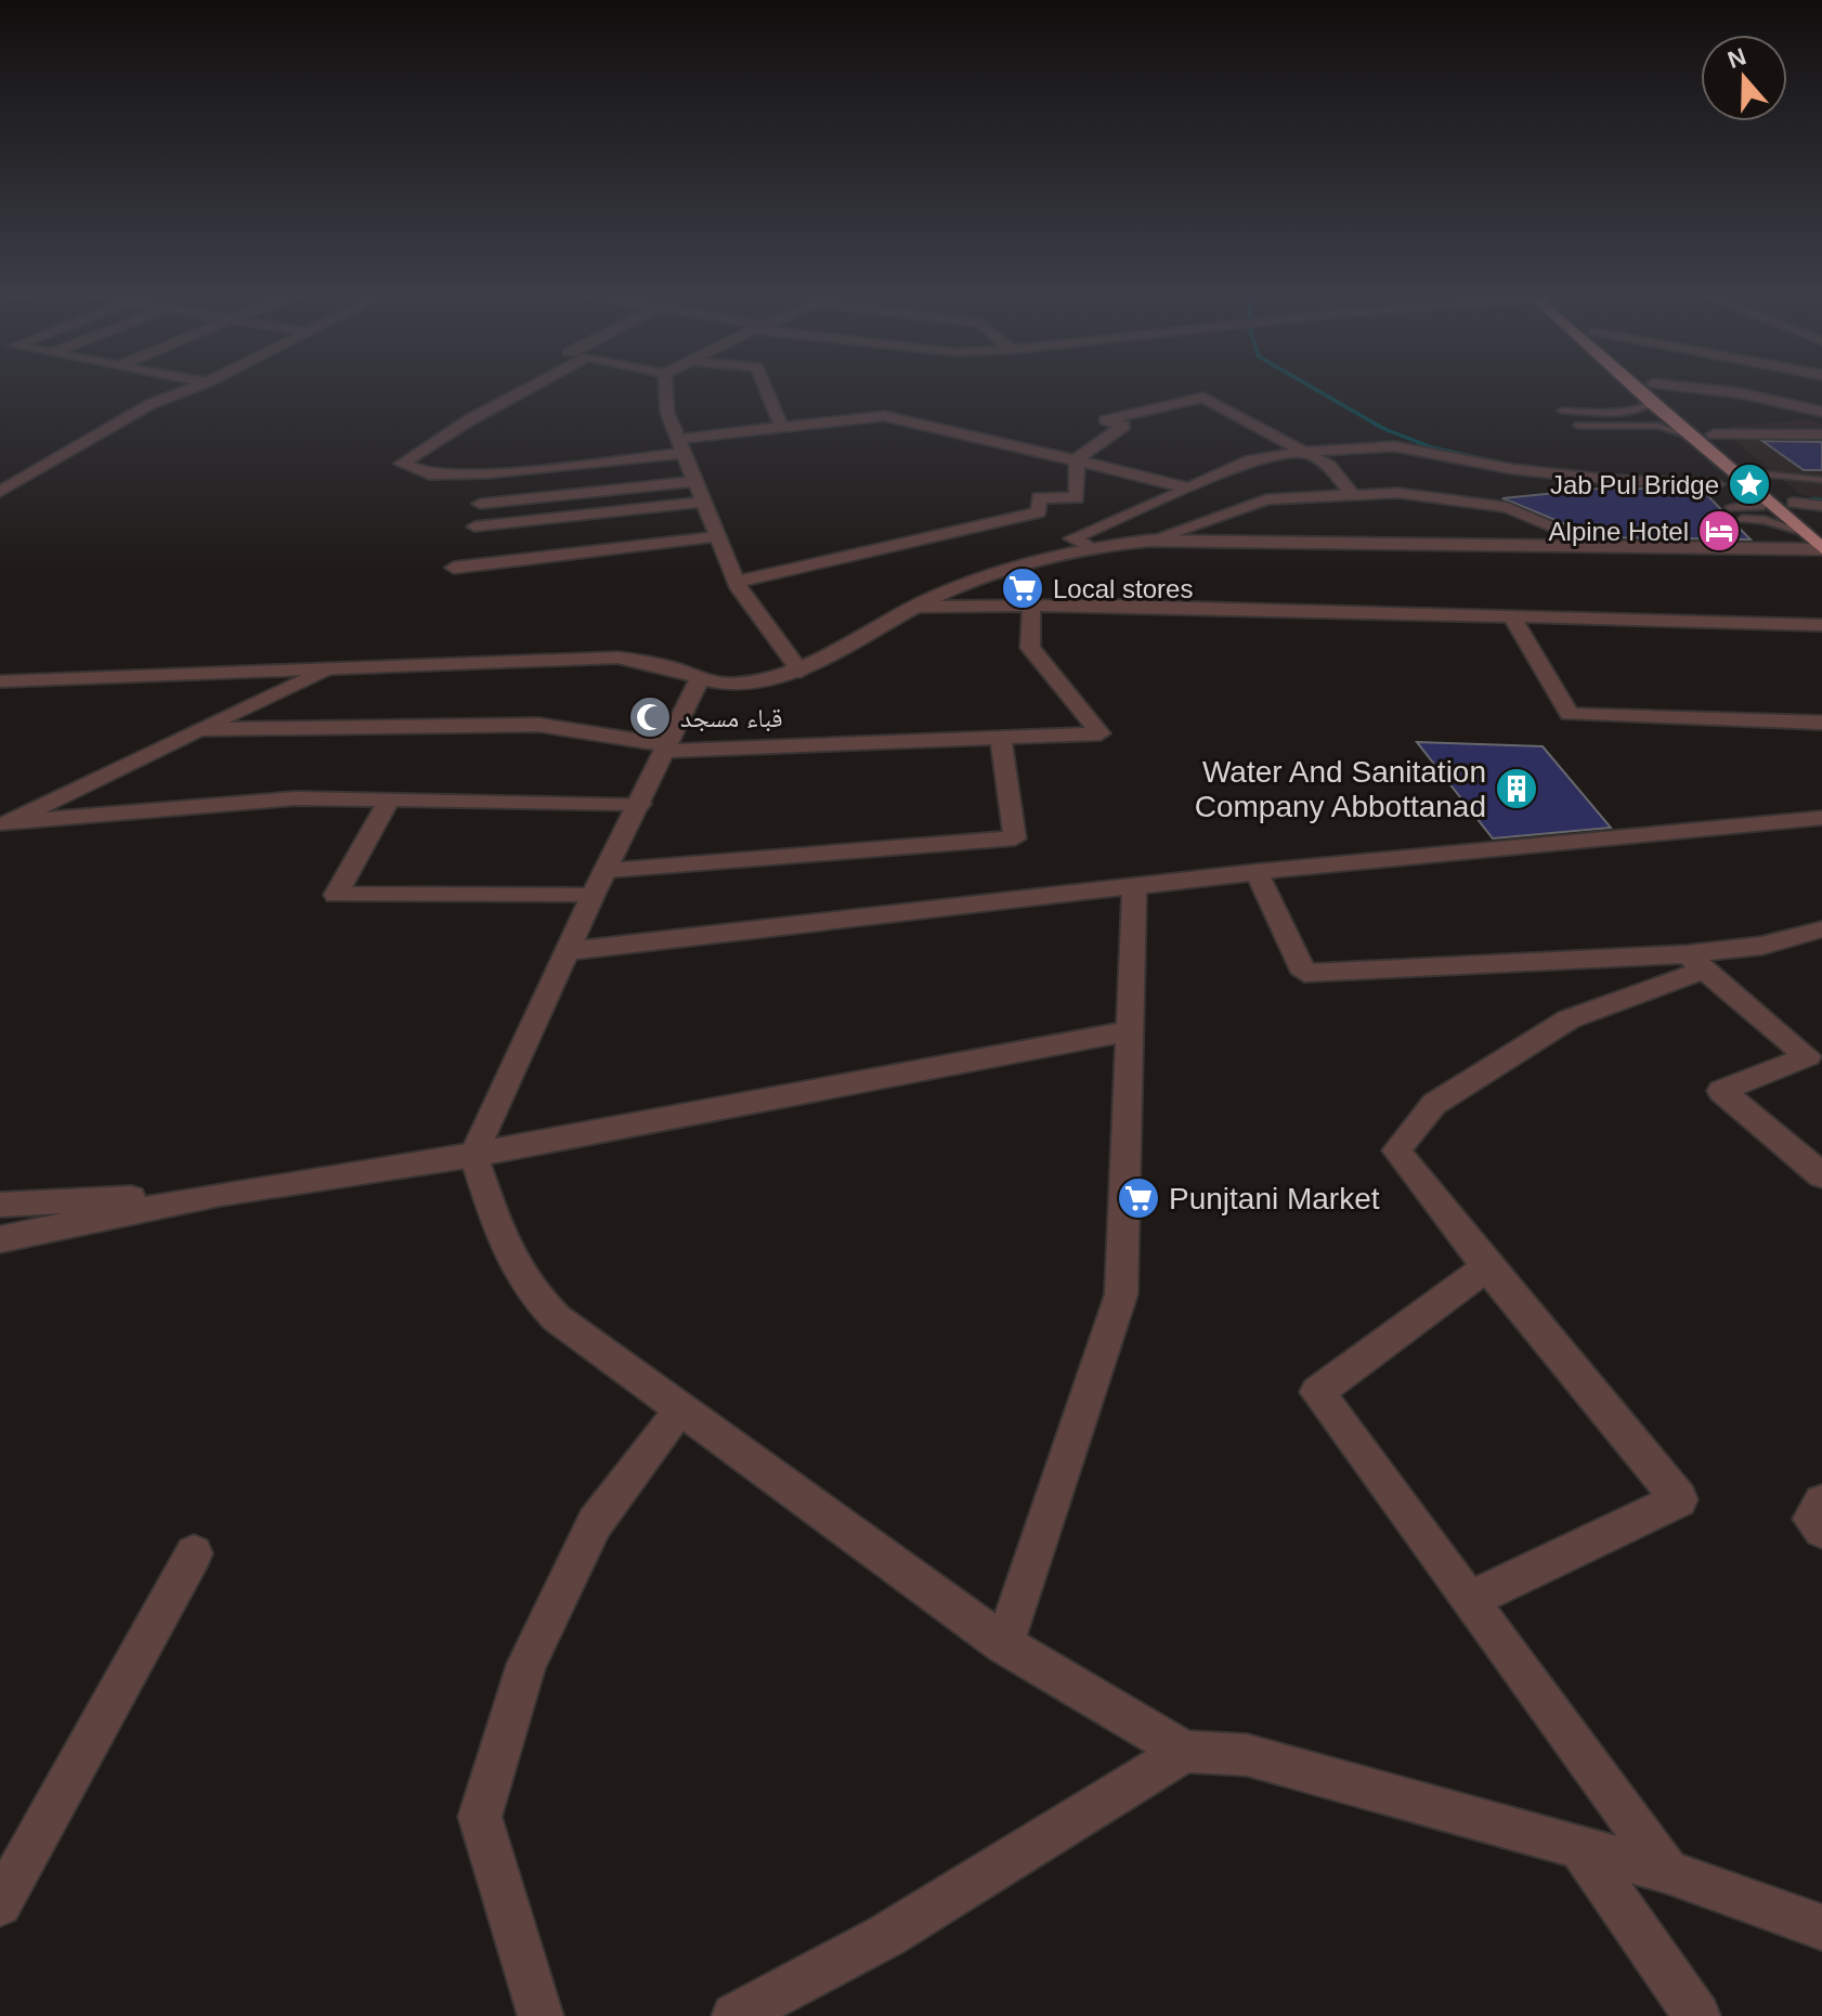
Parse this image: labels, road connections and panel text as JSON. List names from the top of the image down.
{
  "places": {
    "place": ["Jab Pul Bridge"],
    "hotel": ["Alpine Hotel"],
    "supermarket": ["Local stores", "Punjtani Market"],
    "mosque": ["قباء مسجد"],
    "building": ["Water And Sanitation Company Abbottanad"]
  },
  "north": "top"
}
